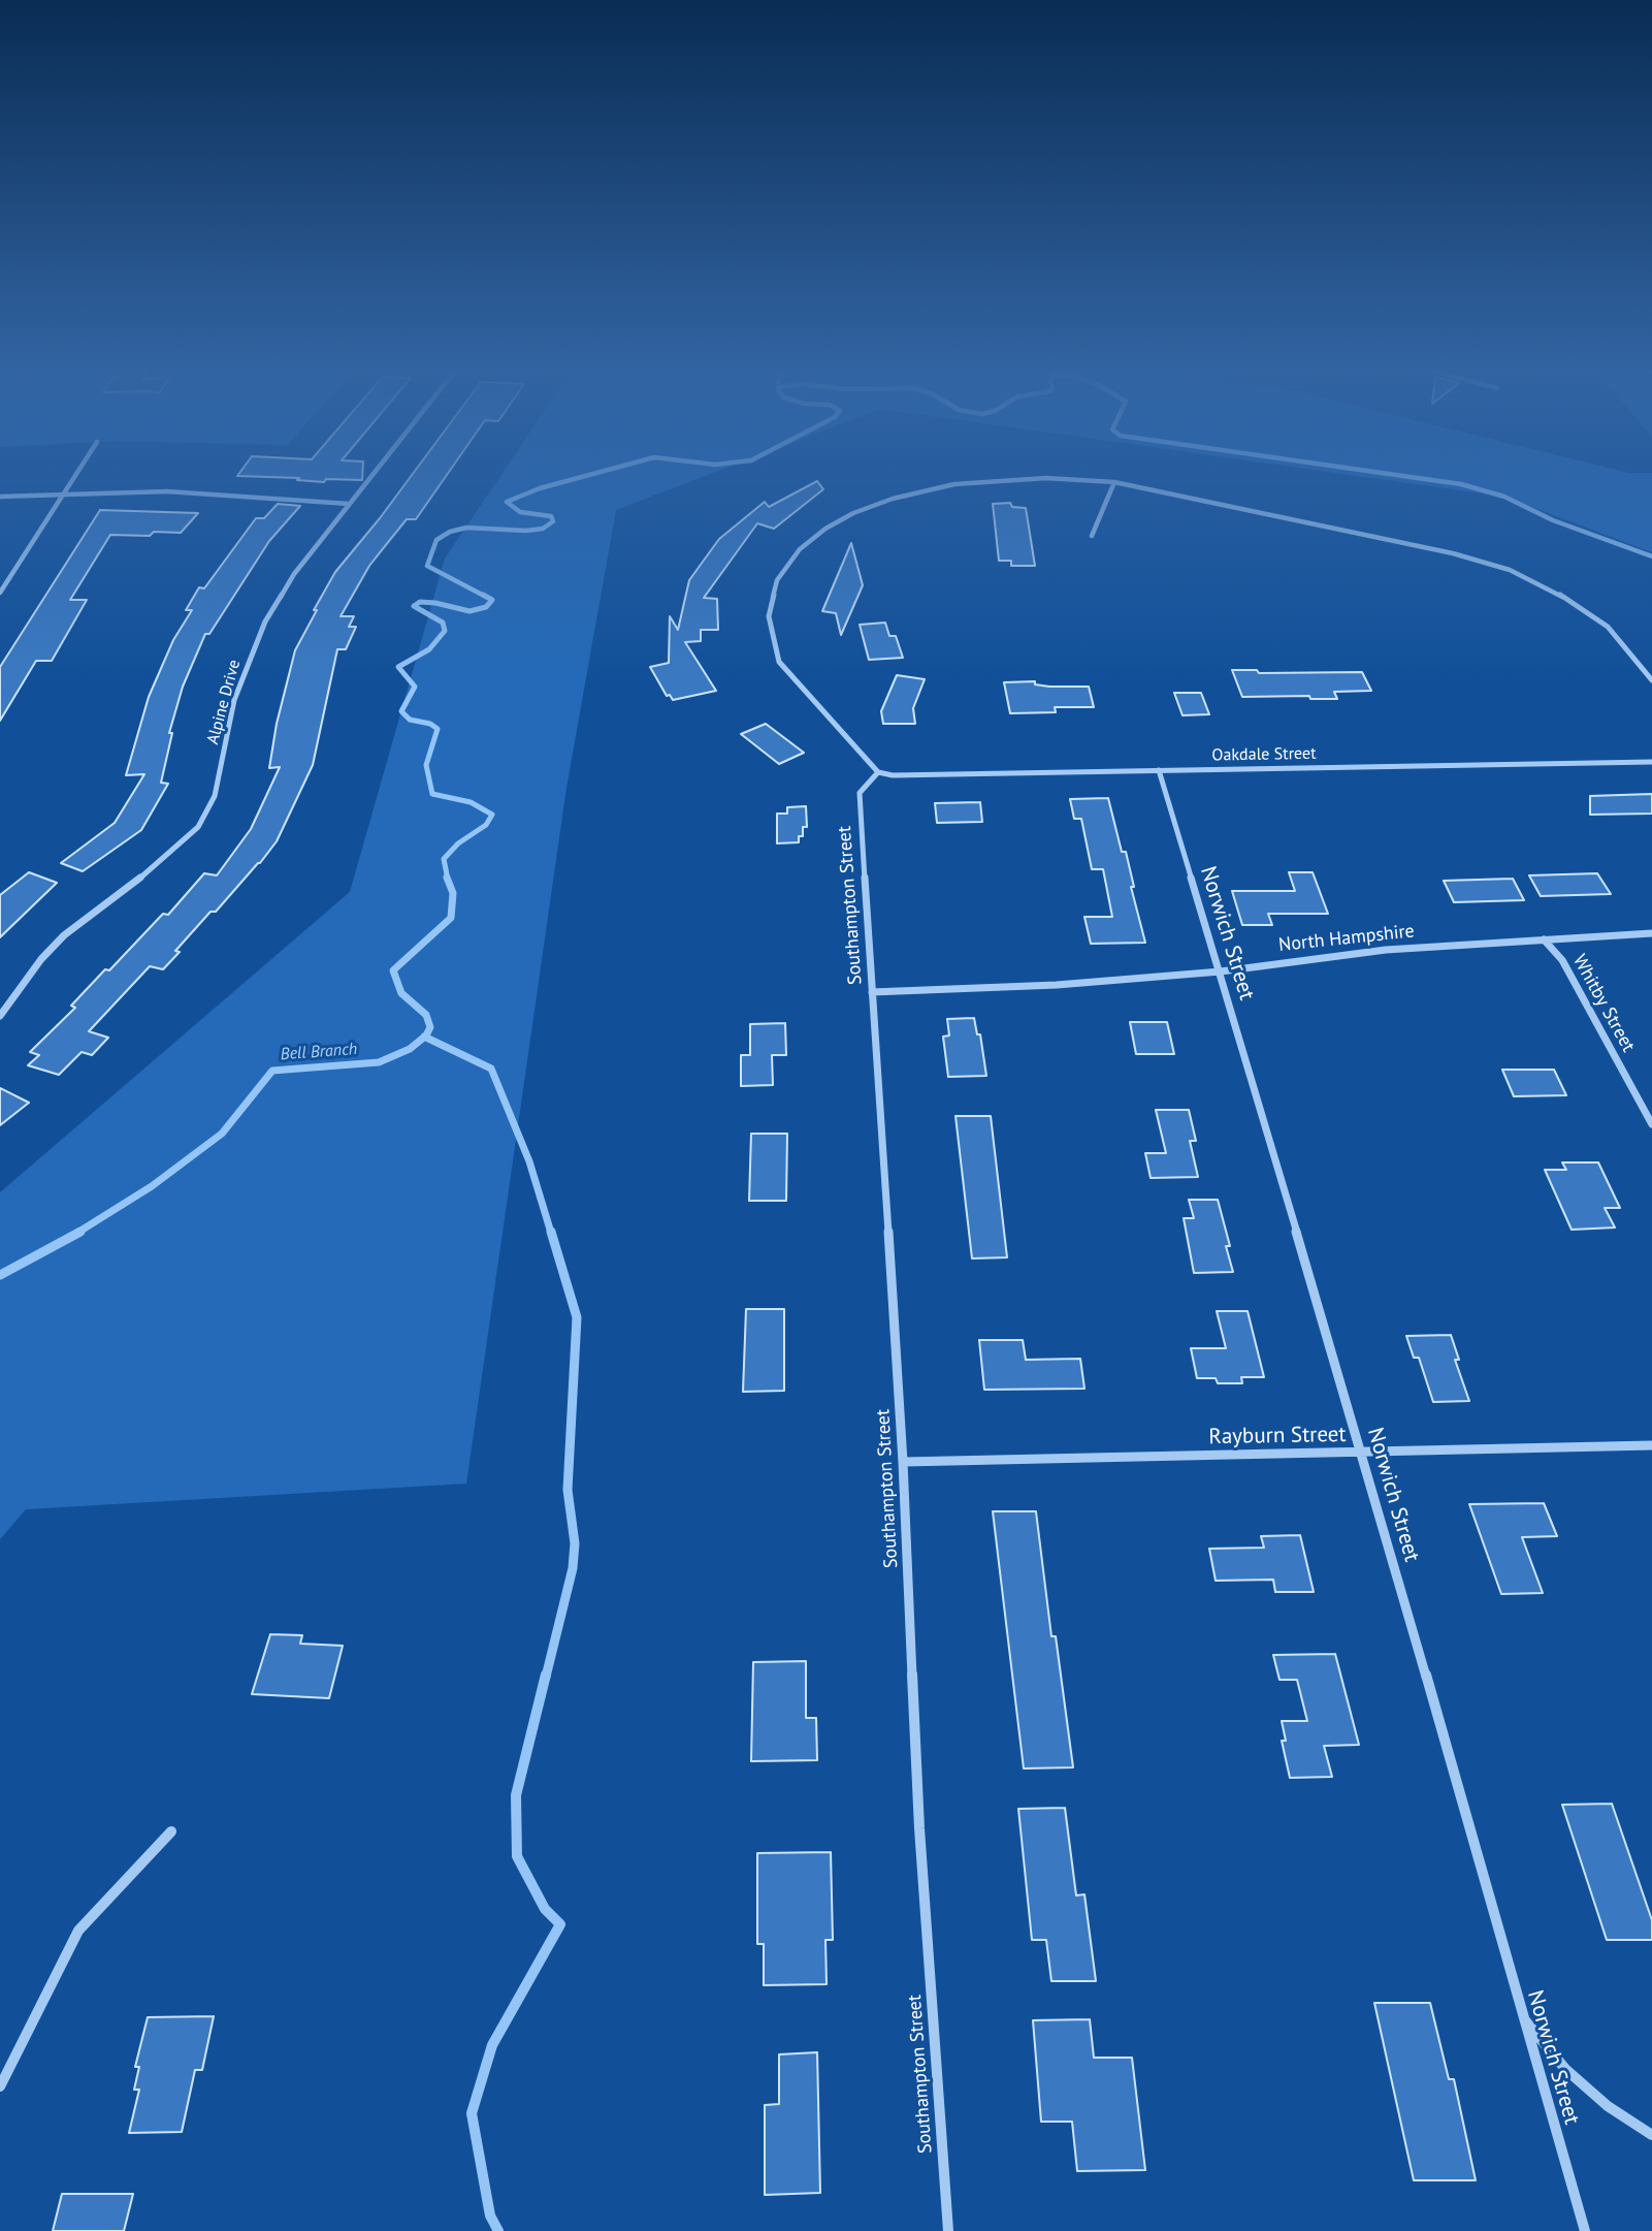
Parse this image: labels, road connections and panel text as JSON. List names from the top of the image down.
{
  "streets": {
    "street": [
      "Alpine Drive",
      "Oakdale Street",
      "Southampton Street",
      "Norwich Street",
      "North Hampshire",
      "Whitby Street",
      "Rayburn Street"
    ]
  },
  "crossings": [
    ["Oakdale Street", "Southampton Street"],
    ["Oakdale Street", "Norwich Street"],
    ["Southampton Street", "North Hampshire"],
    ["Southampton Street", "Rayburn Street"],
    ["Norwich Street", "North Hampshire"],
    ["Norwich Street", "Rayburn Street"],
    ["North Hampshire", "Whitby Street"]
  ],
  "water": ["Bell Branch"]
}
